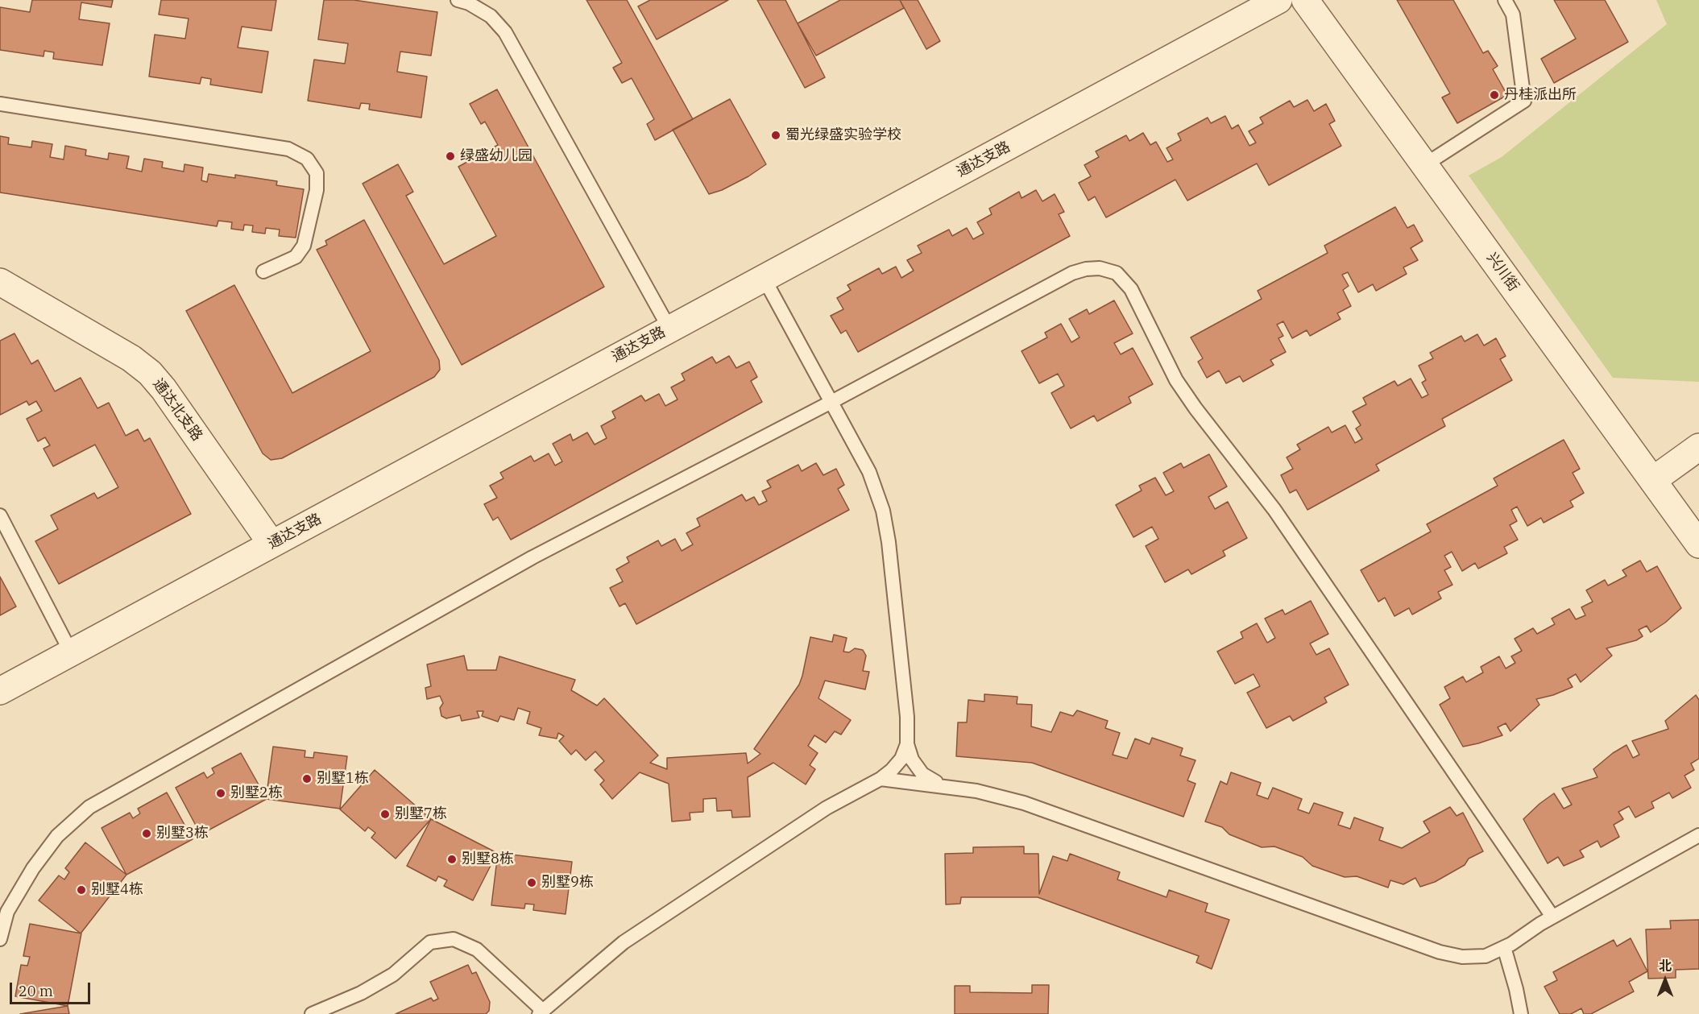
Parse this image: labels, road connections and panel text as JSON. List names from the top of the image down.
{
  "streets": {
    "street": ["通达支路", "兴川街", "通达北支路"]
  },
  "crossings": [
    ["通达支路", "通达北支路"]
  ],
  "places": [
    "丹桂派出所",
    "蜀光绿盛实验学校",
    "绿盛幼儿园",
    "别墅1栋",
    "别墅2栋",
    "别墅7栋",
    "别墅3栋",
    "别墅8栋",
    "别墅9栋",
    "别墅4栋"
  ],
  "scale_bar": "20 m",
  "north": "top"
}
